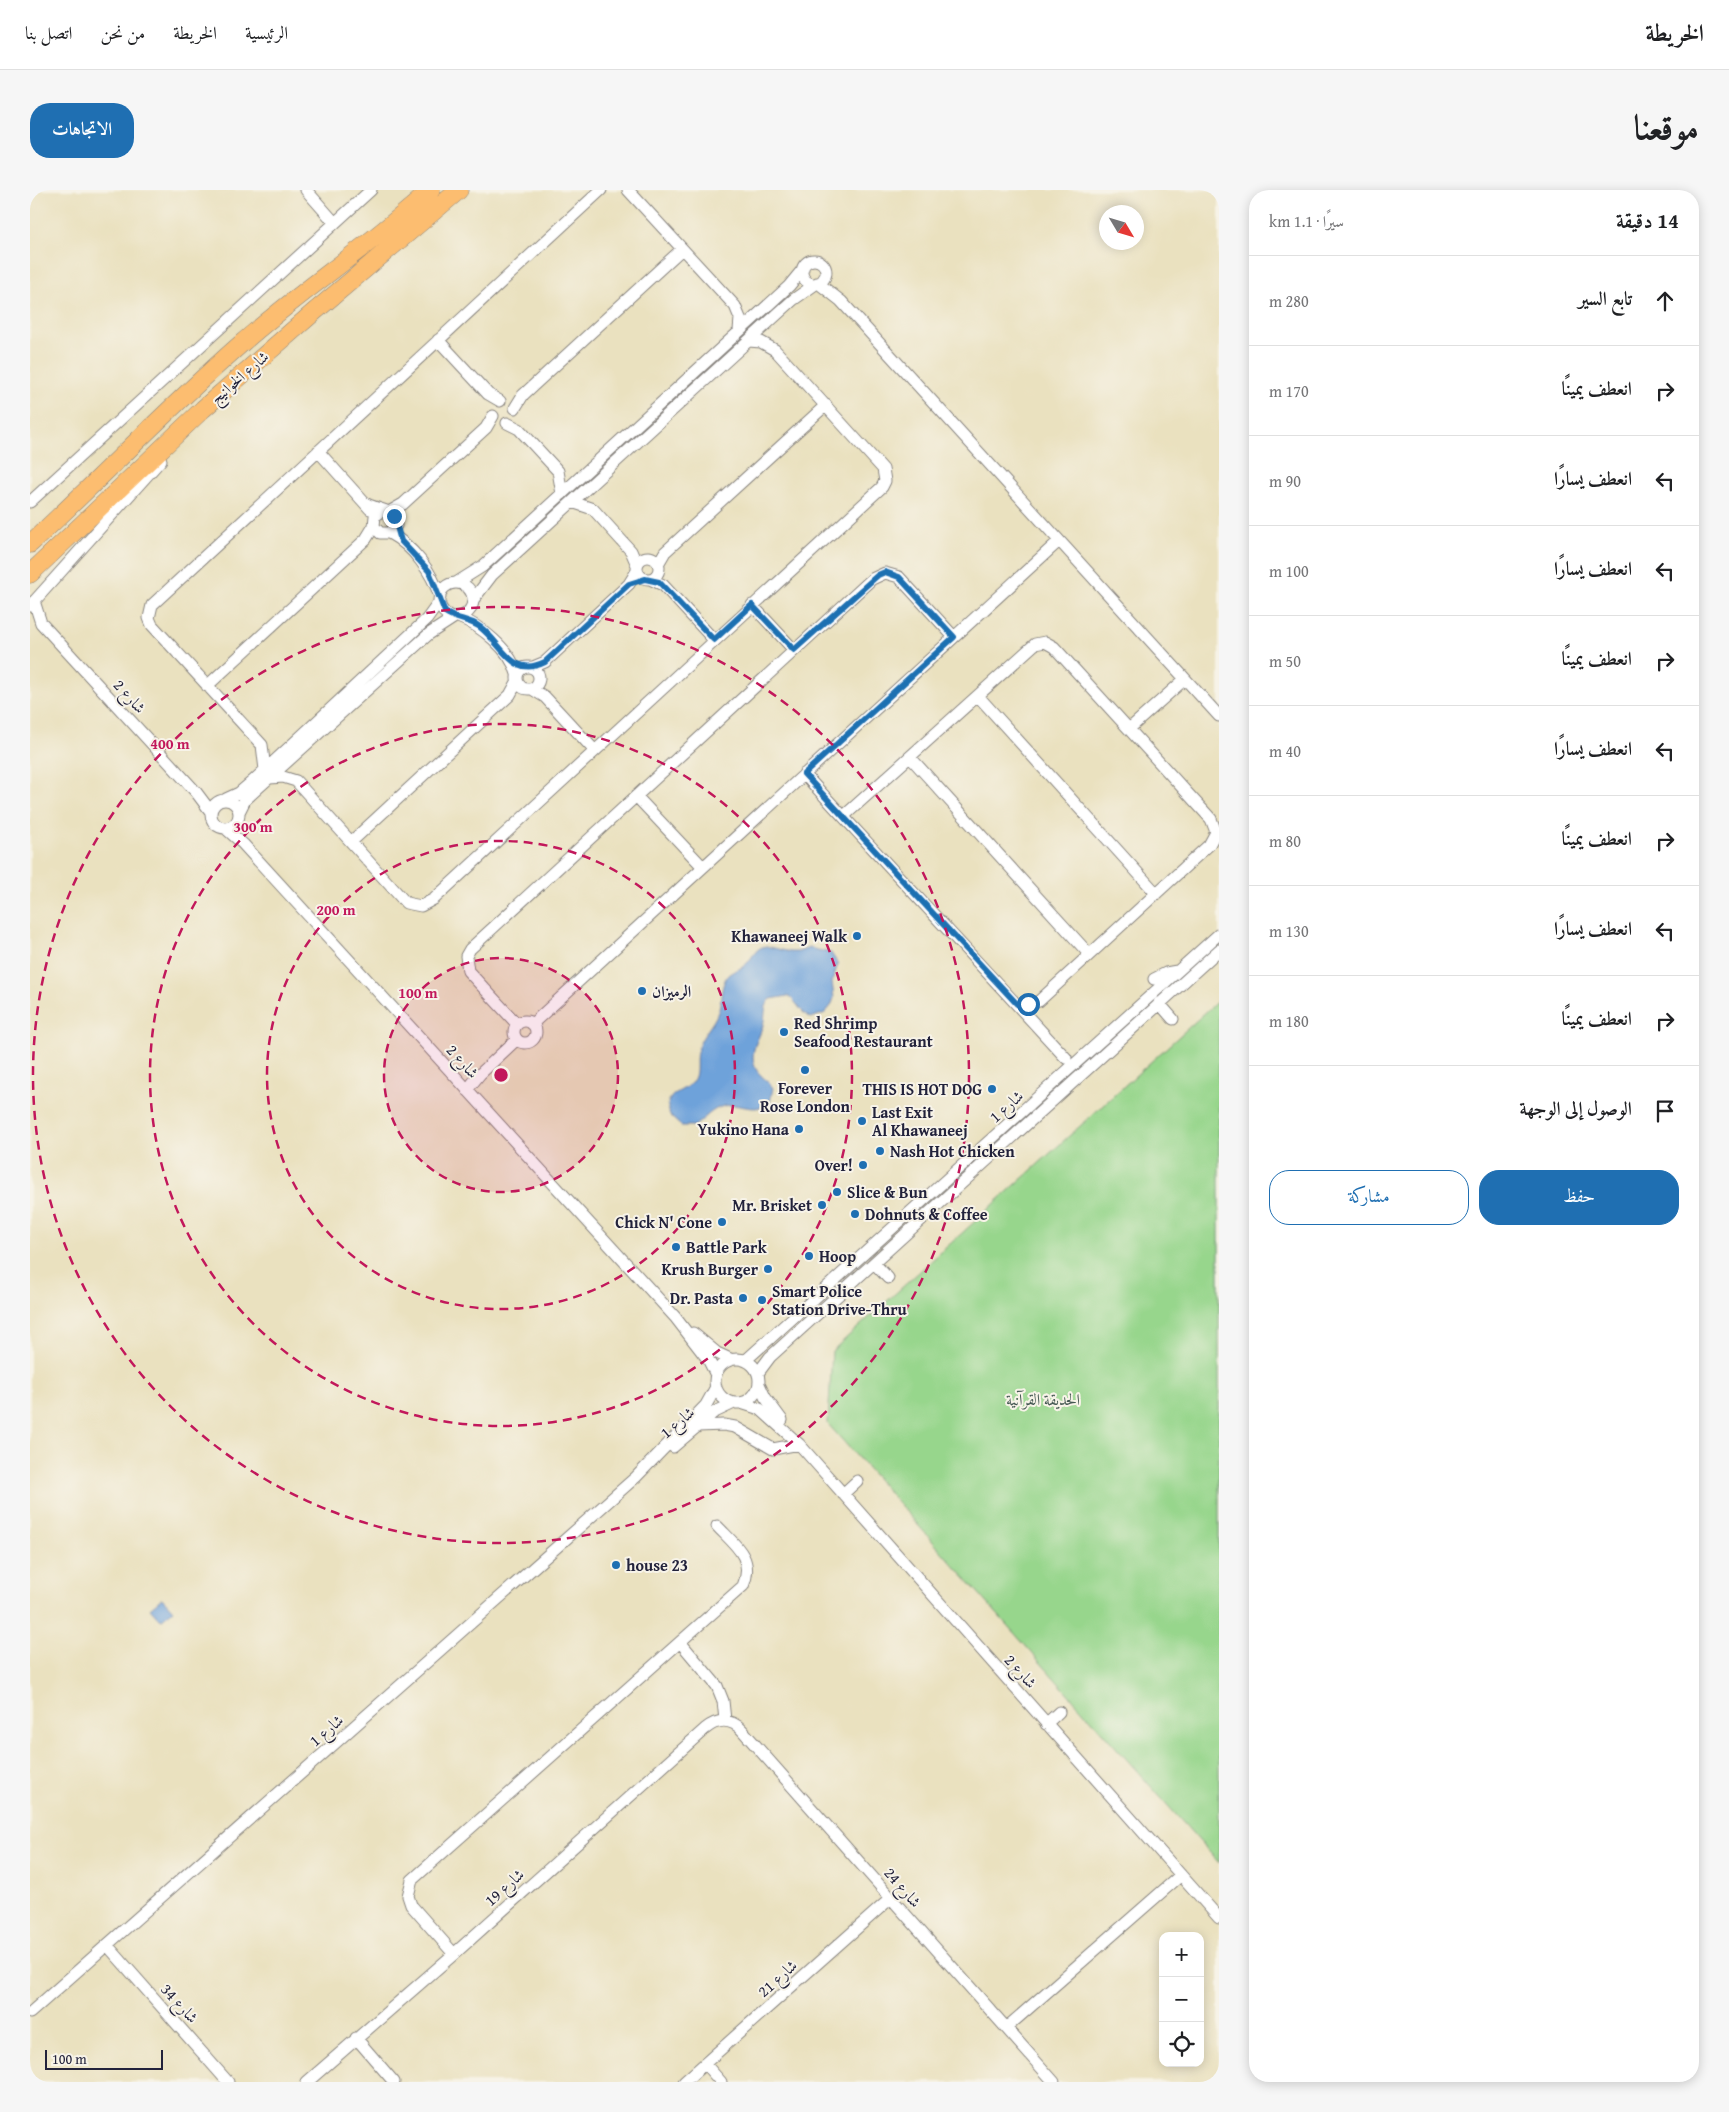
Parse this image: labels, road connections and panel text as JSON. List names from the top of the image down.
{
  "streets": {
    "highway": ["شارع الخوانيج"],
    "street": [
      "شارع 2",
      "شارع 1",
      "شارع 19",
      "شارع 24",
      "شارع 21",
      "شارع 34"
    ]
  },
  "crossings": [
    ["شارع 2", "شارع 1"],
    ["شارع 1", "شارع 34"],
    ["شارع 19", "شارع 24"],
    ["شارع 24", "شارع 21"]
  ],
  "parks": ["الحديقة القرآنية"],
  "places": [
    "Khawaneej Walk",
    "الرميزان",
    "Red Shrimp Seafood Restaurant",
    "Forever Rose London",
    "THIS IS HOT DOG",
    "Last Exit Al Khawaneej",
    "Yukino Hana",
    "Nash Hot Chicken",
    "Over!",
    "Slice & Bun",
    "Mr. Brisket",
    "Dohnuts & Coffee",
    "Chick N' Cone",
    "Battle Park",
    "Hoop",
    "Krush Burger",
    "Dr. Pasta",
    "Smart Police Station Drive-Thru",
    "house 23"
  ],
  "scale_bar": "100 m",
  "north": "bottom right",
  "page": {
    "header": "الخريطة",
    "nav": [
      "الرئيسية",
      "الخريطة",
      "من نحن",
      "اتصل بنا"
    ],
    "title": "موقعنا",
    "buttons": [
      "الاتجاهات",
      ["حفظ", "مشاركة"]
    ],
    "heading": ["14 دقيقة", "سيرًا · 1.1 km"],
    "list": [
      ["تابع السير", "280 m"],
      ["انعطف يمينًا", "170 m"],
      ["انعطف يسارًا", "90 m"],
      ["انعطف يسارًا", "100 m"],
      ["انعطف يمينًا", "50 m"],
      ["انعطف يسارًا", "40 m"],
      ["انعطف يمينًا", "80 m"],
      ["انعطف يسارًا", "130 m"],
      ["انعطف يمينًا", "180 m"],
      "الوصول إلى الوجهة"
    ],
    "map_buttons": ["+", "−"],
    "scale": "100 m"
  },
  "rings": [
    "400 m",
    "300 m",
    "200 m",
    "100 m"
  ]
}
